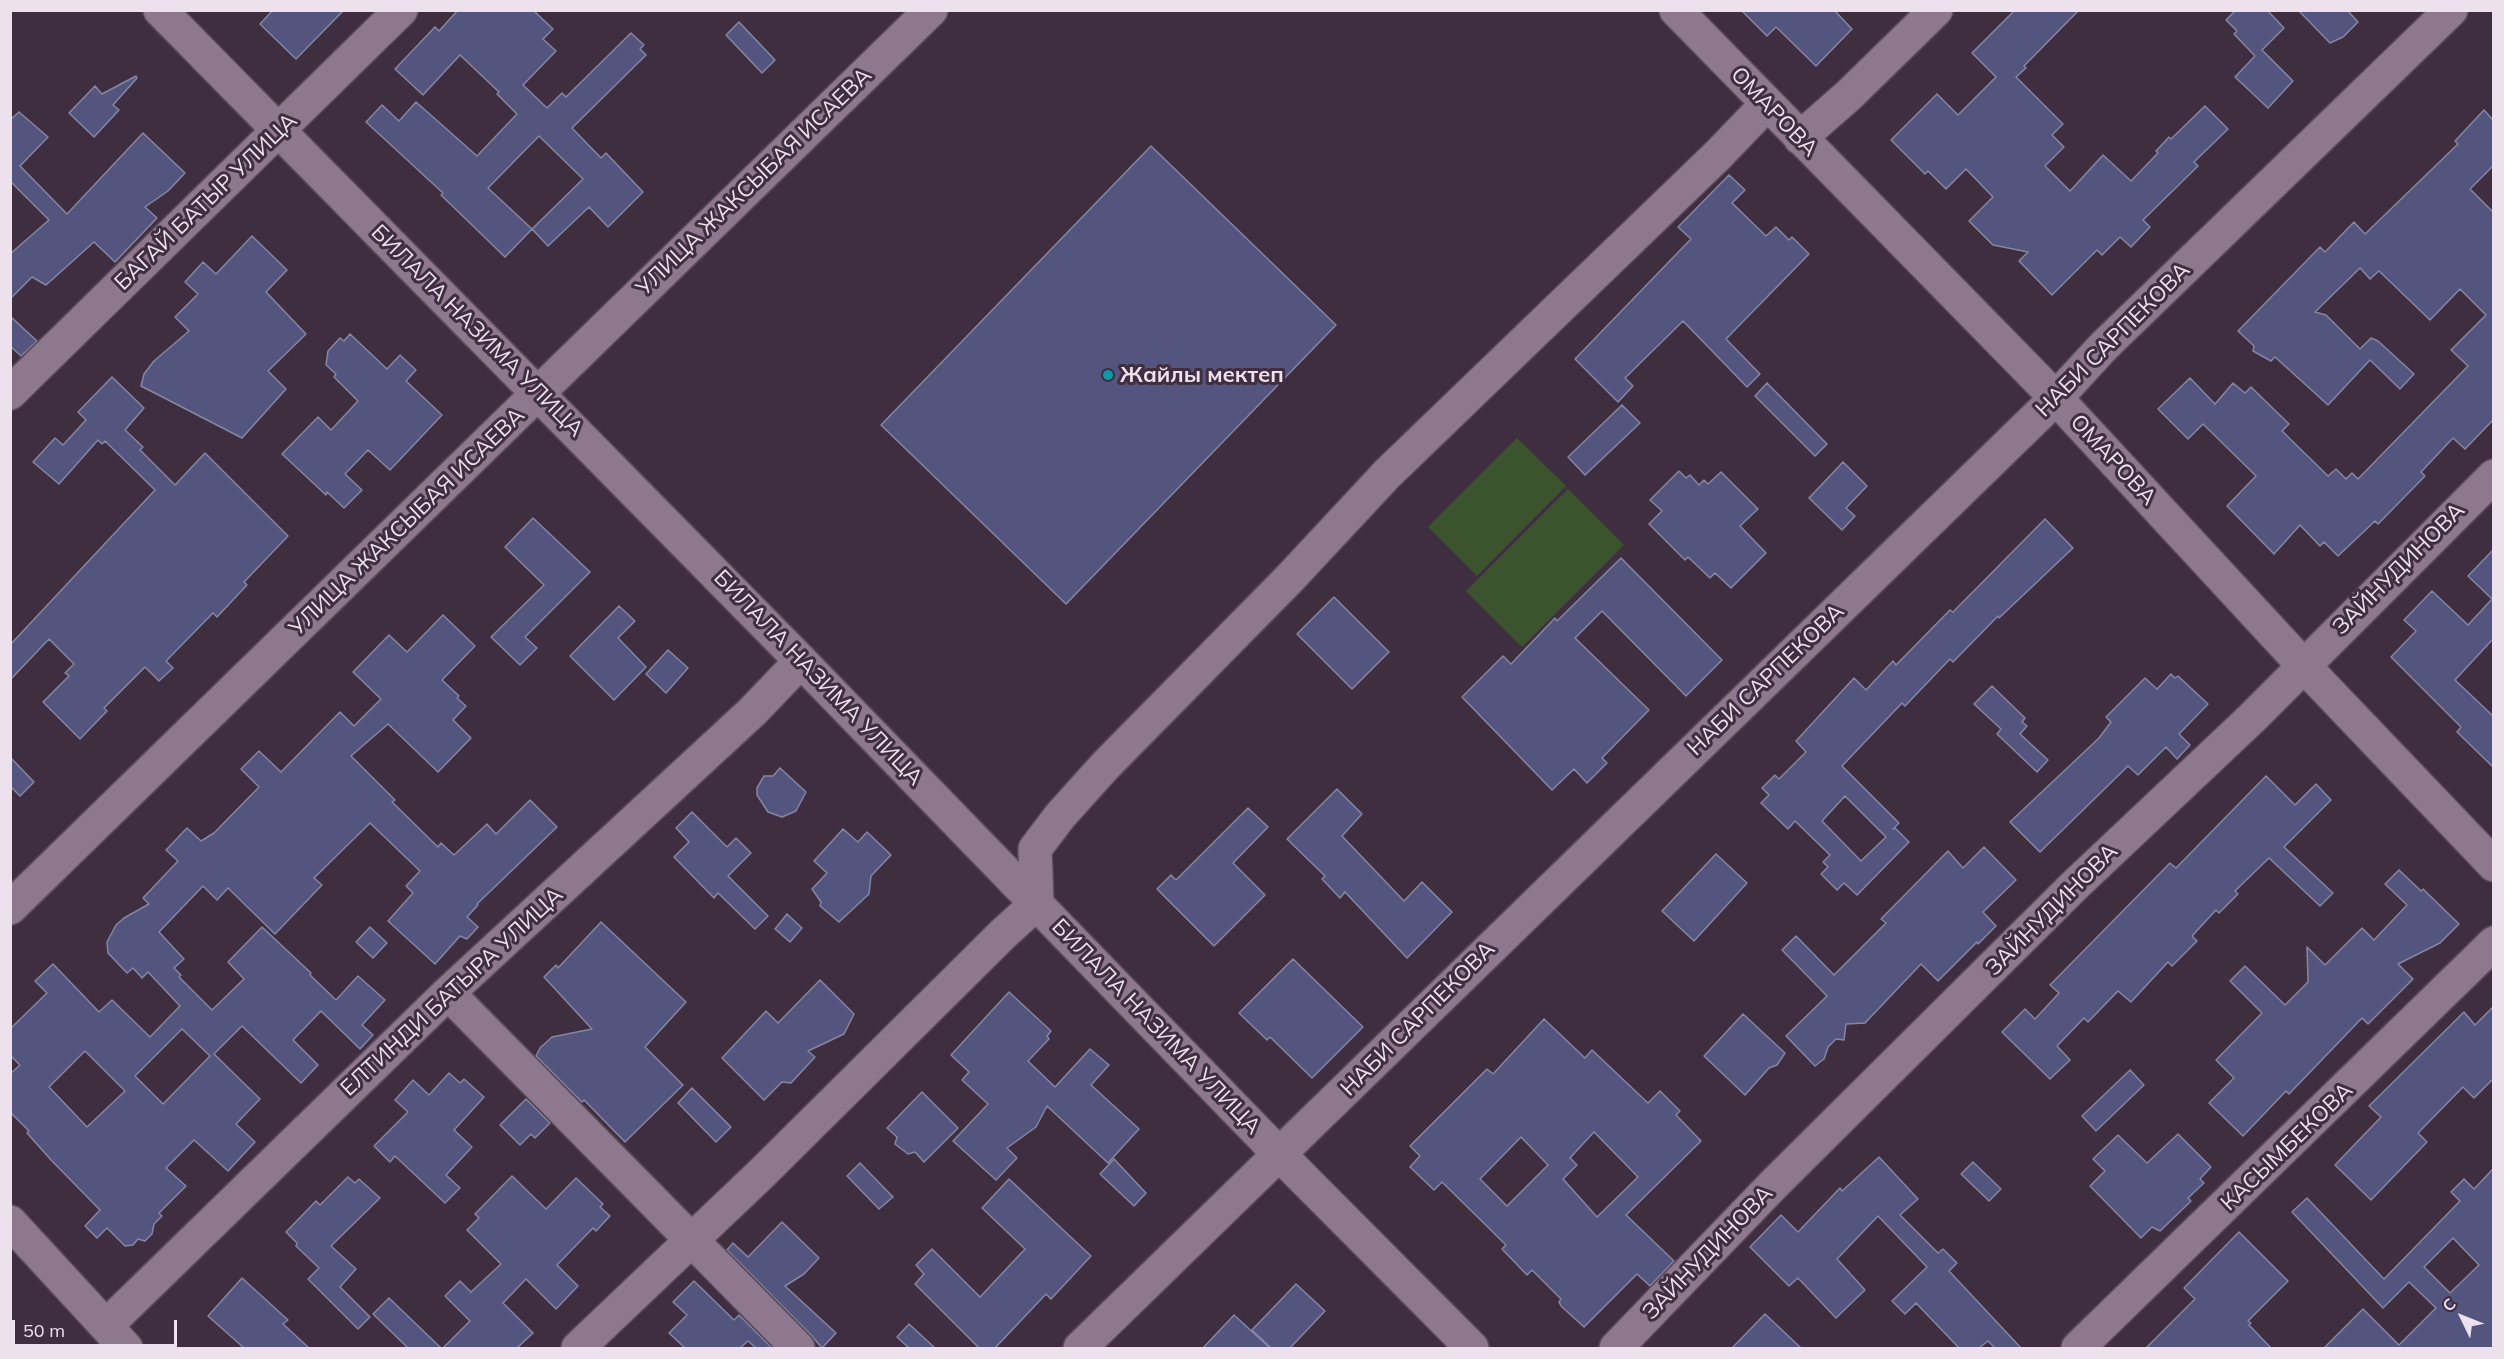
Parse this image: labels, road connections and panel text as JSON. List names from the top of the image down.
{
  "streets": {
    "street": [
      "ОМАРОВА",
      "УЛИЦА ЖАКСЫБАЯ ИСАЕВА",
      "БАГАЙ БАТЫР УЛИЦА",
      "БИЛАЛА НАЗИМА УЛИЦА",
      "НАБИ САРПЕКОВА",
      "ЗАЙНУДИНОВА",
      "ЕЛТИНДИ БАТЫРА УЛИЦА",
      "КАСЫМБЕКОВА"
    ]
  },
  "crossings": [
    ["ОМАРОВА", "НАБИ САРПЕКОВА"],
    ["ОМАРОВА", "ЗАЙНУДИНОВА"],
    ["УЛИЦА ЖАКСЫБАЯ ИСАЕВА", "БИЛАЛА НАЗИМА УЛИЦА"],
    ["БАГАЙ БАТЫР УЛИЦА", "БИЛАЛА НАЗИМА УЛИЦА"],
    ["БИЛАЛА НАЗИМА УЛИЦА", "НАБИ САРПЕКОВА"],
    ["БИЛАЛА НАЗИМА УЛИЦА", "ЕЛТИНДИ БАТЫРА УЛИЦА"]
  ],
  "places": ["Жайлы мектеп"],
  "scale_bar": "50 m",
  "north": "top left"
}
